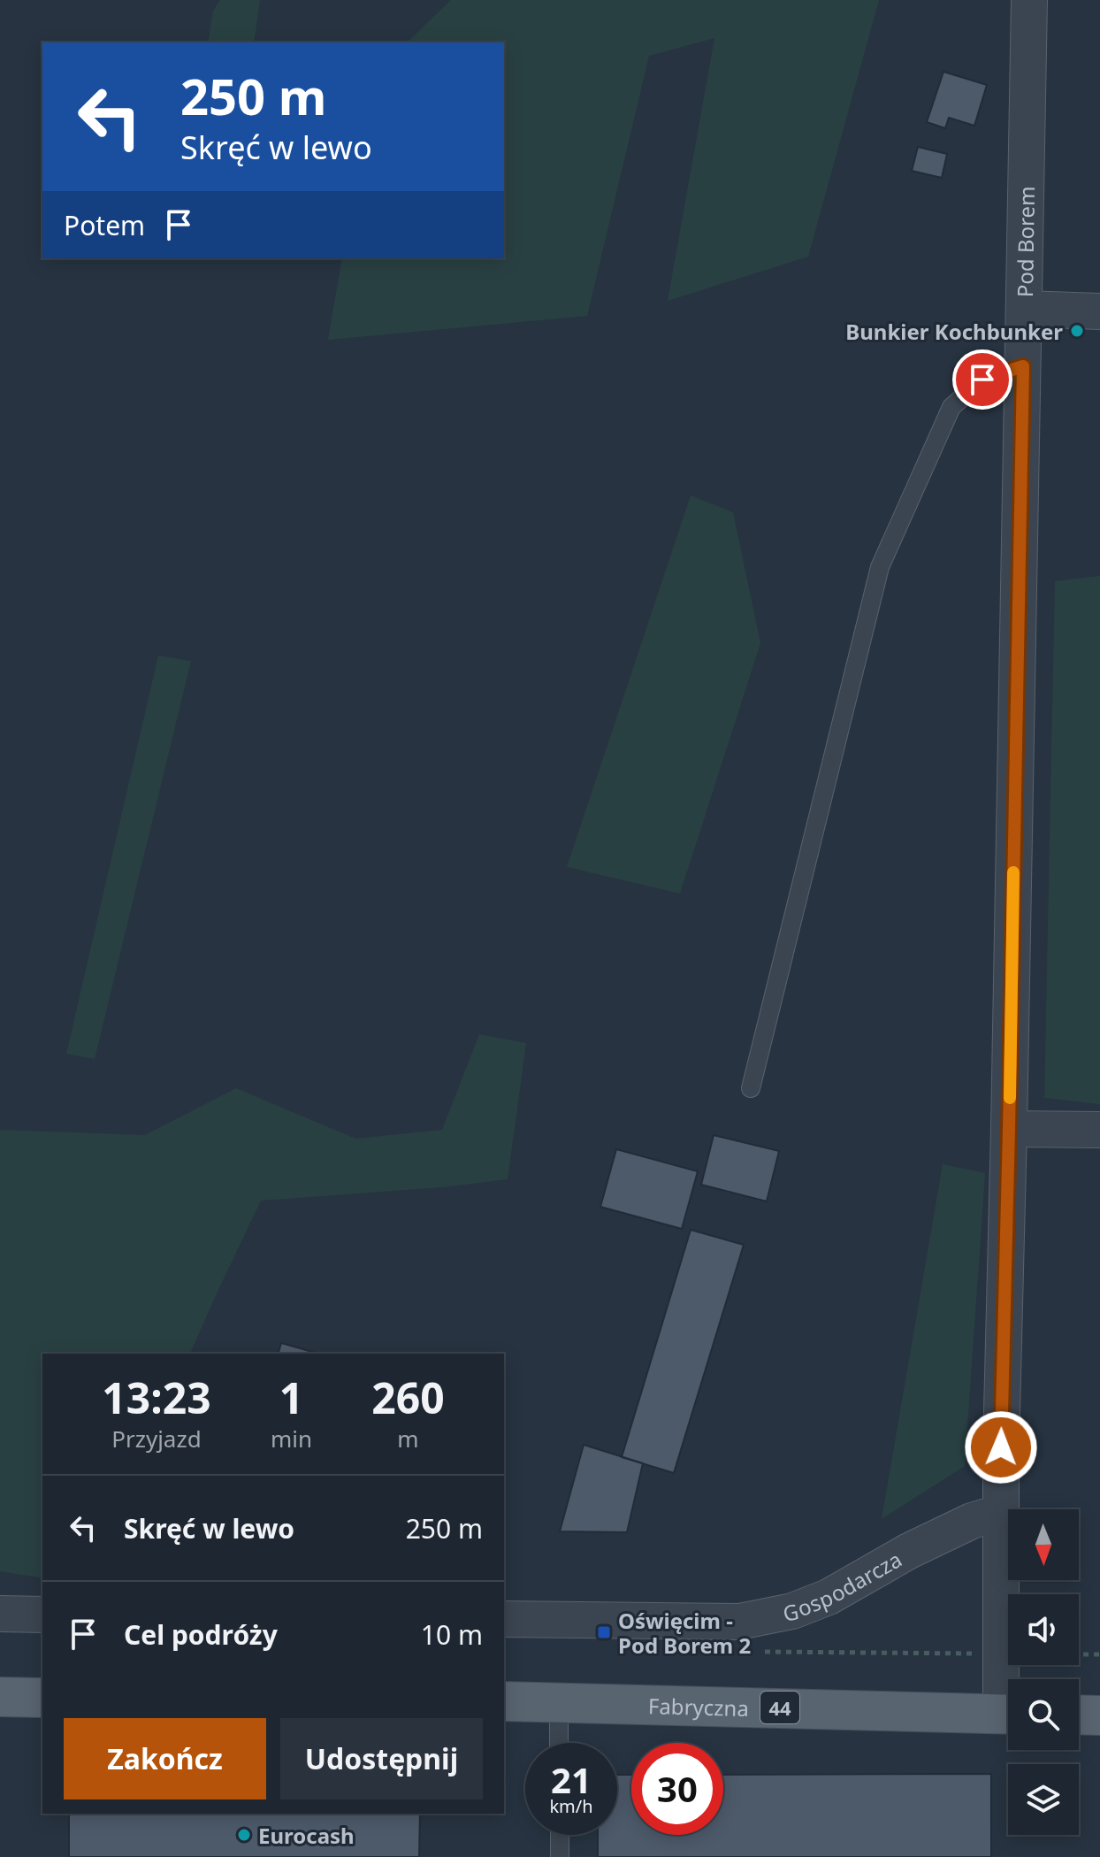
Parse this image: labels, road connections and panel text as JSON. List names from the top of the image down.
{
  "streets": {
    "main road": ["Fabryczna", "44"],
    "street": ["Pod Borem", "Gospodarcza"]
  },
  "crossings": [
    ["Pod Borem", "Gospodarcza"]
  ],
  "places": {
    "other": ["Bunkier Kochbunker", "Eurocash"],
    "transit": ["Oświęcim - Pod Borem 2"]
  },
  "north": "bottom",
  "page": {
    "turn": ["250 m", "Skręć w lewo"],
    "then": "Potem",
    "eta": [
      "13:23",
      "Przyjazd",
      "1",
      "min",
      "260",
      "m"
    ],
    "list": [
      {
        "name": "Skręć w lewo",
        "value": "250 m"
      },
      {
        "name": "Cel podróży",
        "value": "10 m"
      }
    ],
    "buttons": ["Zakończ", "Udostępnij"],
    "speed": "21 km/h",
    "limit": "30"
  }
}
